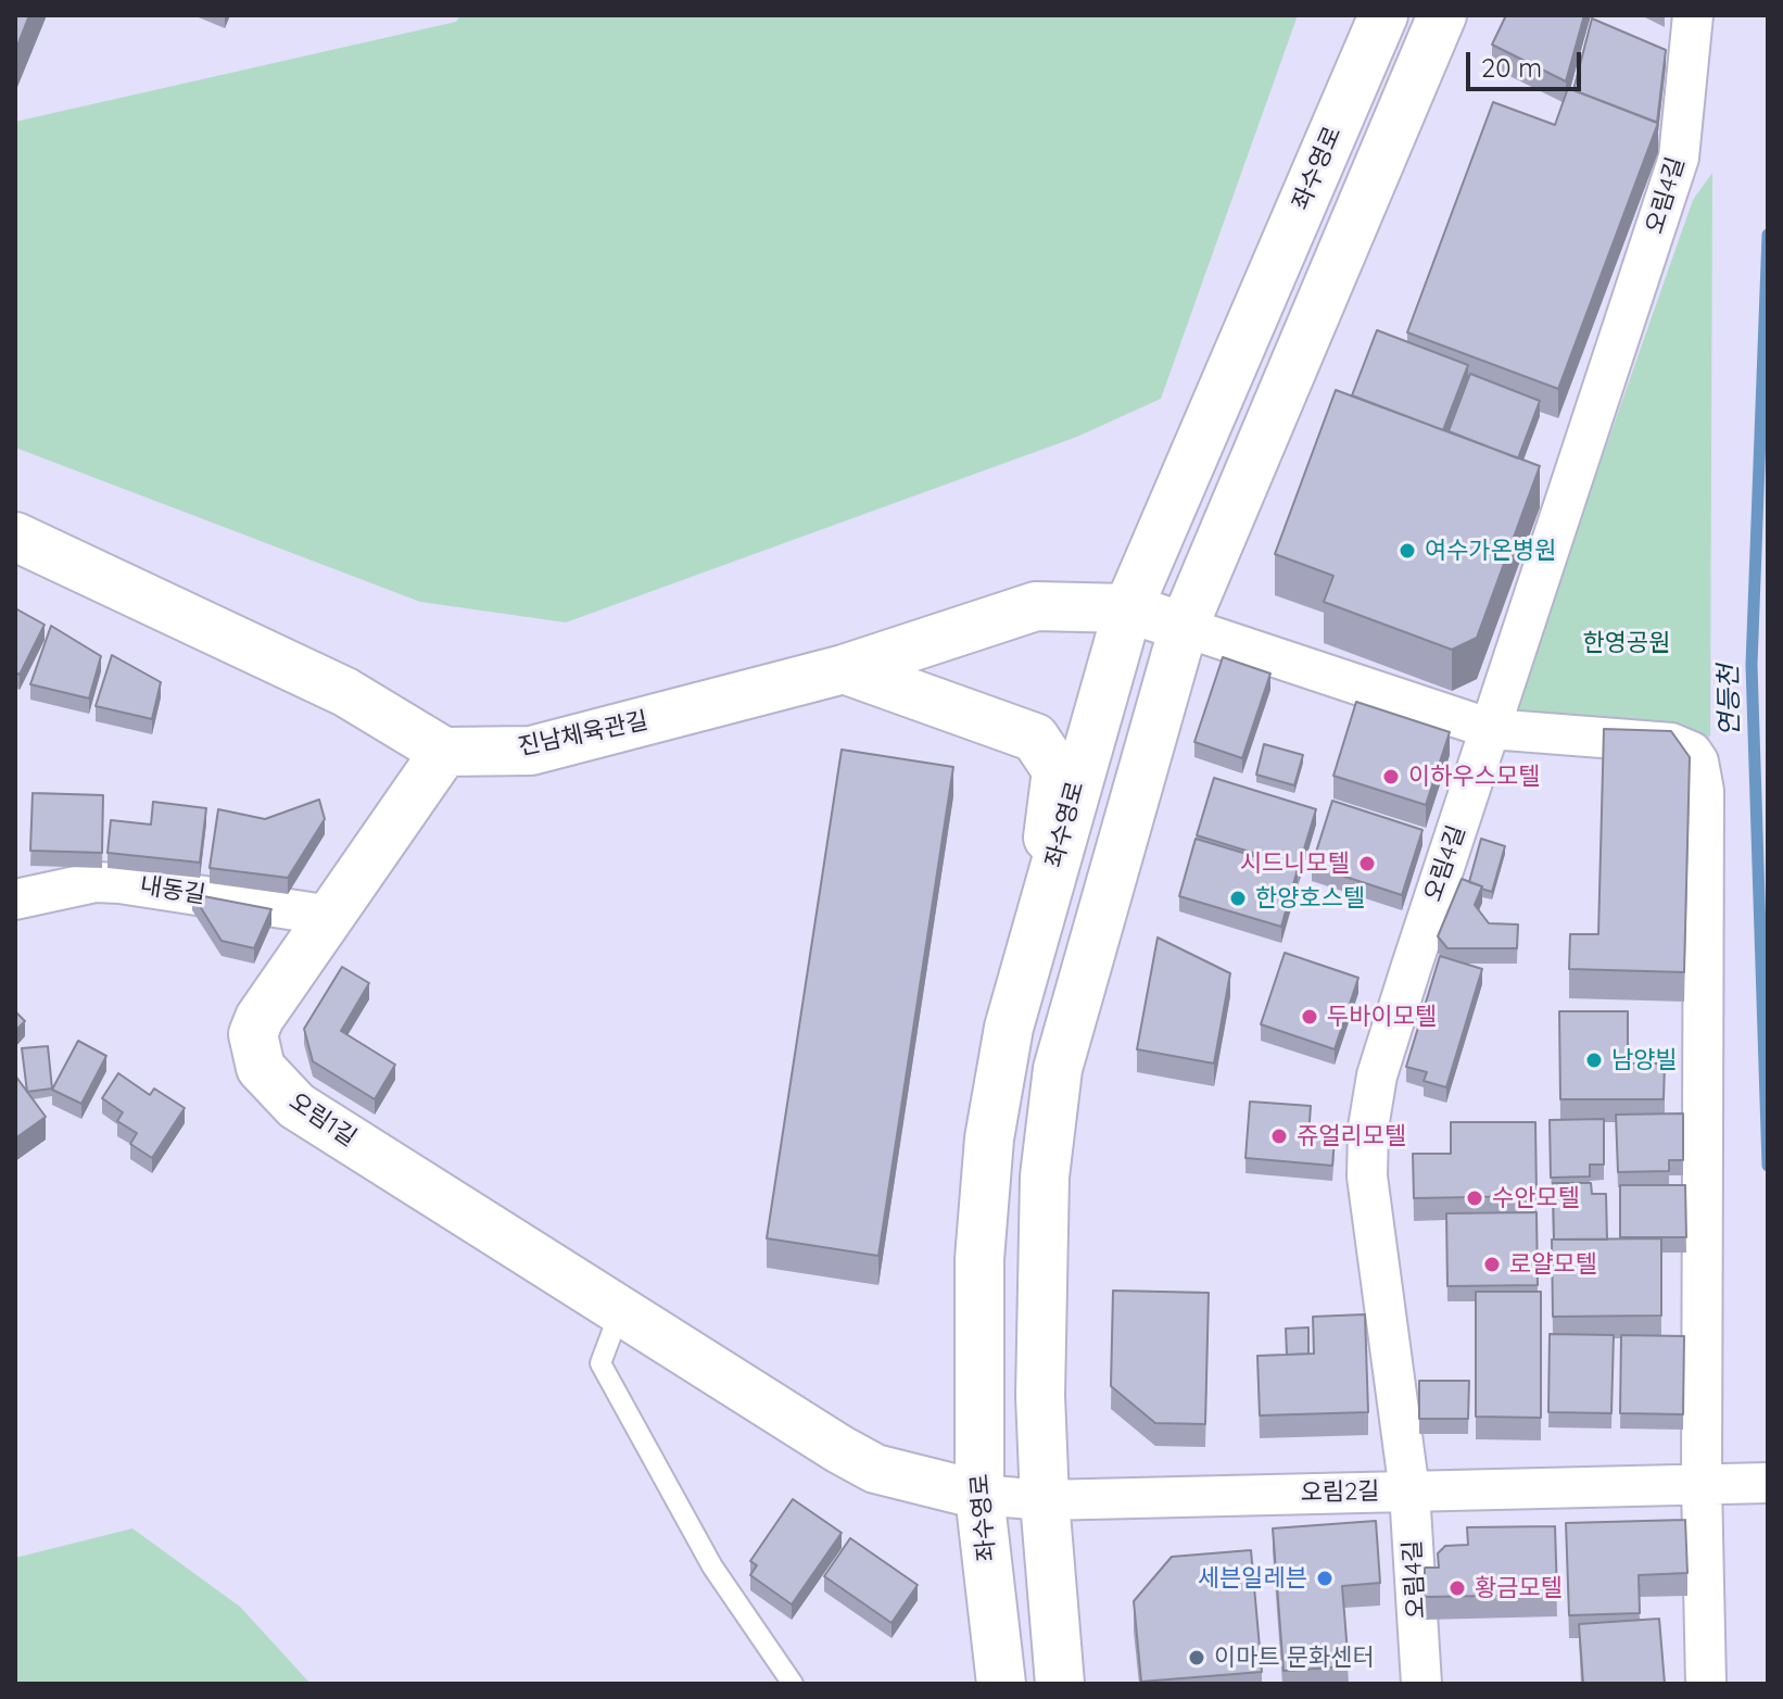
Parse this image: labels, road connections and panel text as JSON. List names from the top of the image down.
{
  "streets": {
    "main road": ["좌수영로", "진남체육관길", "오림1길"],
    "street": ["오림4길", "내동길", "오림2길"]
  },
  "crossings": [
    ["좌수영로", "진남체육관길"],
    ["좌수영로", "오림1길"],
    ["좌수영로", "오림2길"],
    ["오림4길", "오림2길"],
    ["진남체육관길", "오림1길"],
    ["내동길", "오림1길"],
    ["오림1길", "오림2길"]
  ],
  "water": ["연등천"],
  "parks": ["한영공원"],
  "places": [
    "여수가온병원",
    "이하우스모텔",
    "시드니모텔",
    "한양호스텔",
    "두바이모텔",
    "남양빌",
    "쥬얼리모텔",
    "수안모텔",
    "로얄모텔",
    "세븐일레븐",
    "황금모텔",
    "이마트 문화센터"
  ],
  "scale_bar": "20 m"
}
